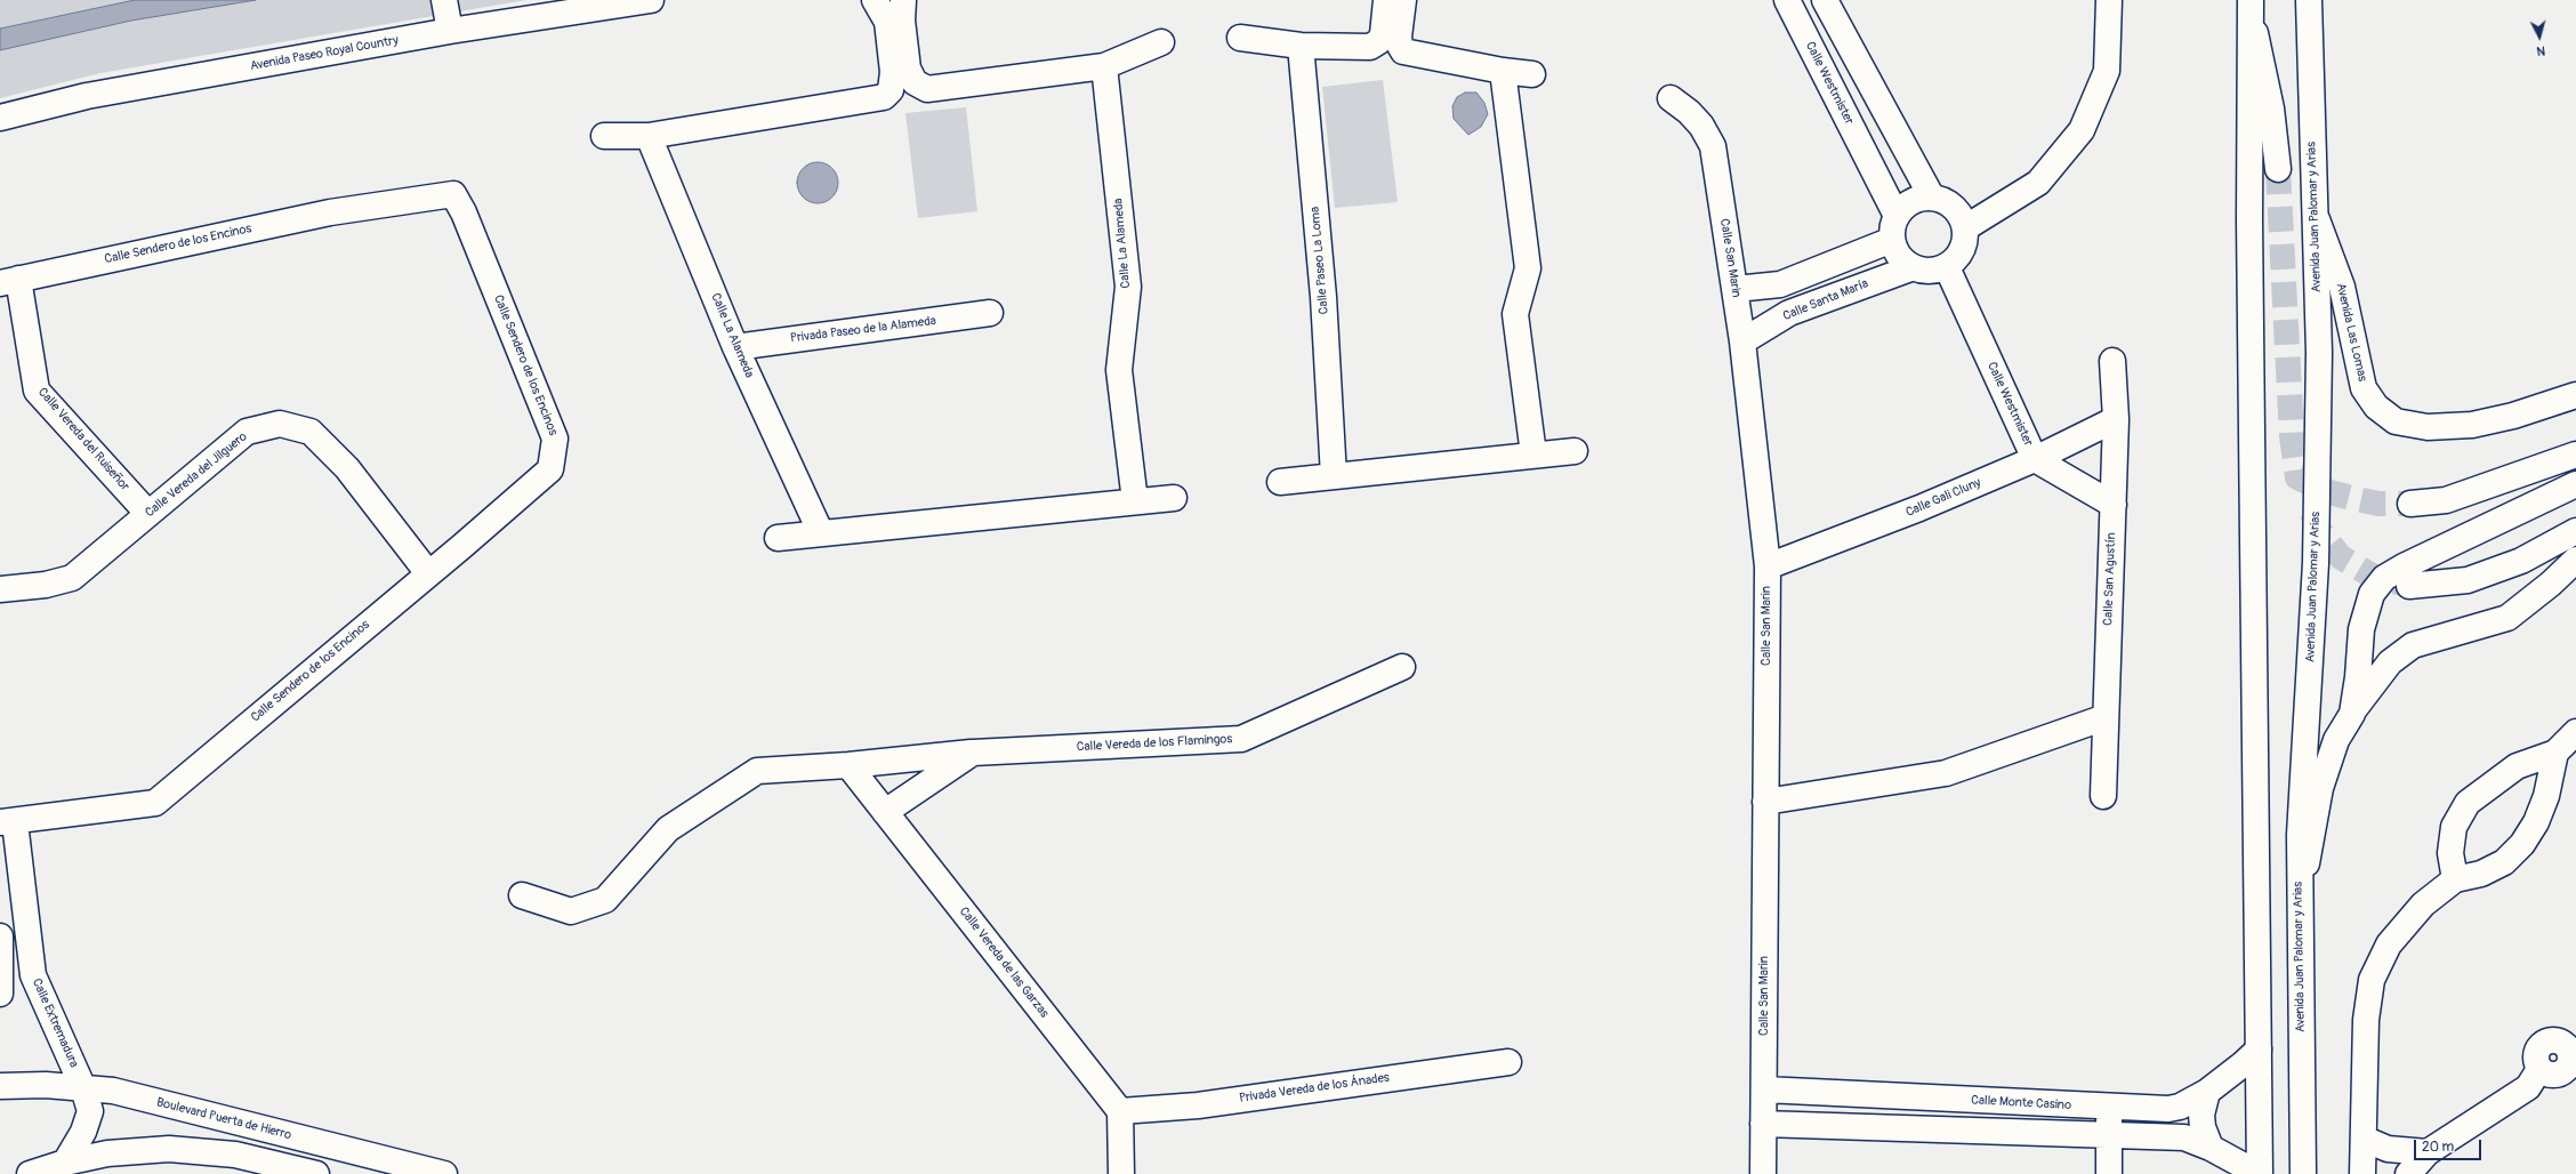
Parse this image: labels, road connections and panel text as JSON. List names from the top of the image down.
{
  "streets": {
    "street": [
      "Avenida Paseo Royal Country",
      "Calle Westmister",
      "Avenida Juan Palomar y Arias",
      "Calle La Alameda",
      "Calle Sendero de los Encinos",
      "Calle San Marin",
      "Calle Paseo La Loma",
      "Calle Santa María",
      "Privada Paseo de la Alameda",
      "Avenida Las Lomas",
      "Calle Vereda del Ruiseñor",
      "Calle Vereda del Jilguero",
      "Calle Gali Cluny",
      "Calle San Agustín",
      "Calle Vereda de los Flamingos",
      "Calle Vereda de las Garzas",
      "Calle Extremadura",
      "Privada Vereda de los Ánades",
      "Calle Monte Casino",
      "Boulevard Puerta de Hierro"
    ]
  },
  "crossings": [
    ["Calle Westmister", "Calle Santa María"],
    ["Calle Westmister", "Calle Gali Cluny"],
    ["Calle Westmister", "Calle San Agustín"],
    ["Avenida Juan Palomar y Arias", "Avenida Las Lomas"],
    ["Calle La Alameda", "Privada Paseo de la Alameda"],
    ["Calle Sendero de los Encinos", "Calle Vereda del Ruiseñor"],
    ["Calle Sendero de los Encinos", "Calle Vereda del Jilguero"],
    ["Calle Sendero de los Encinos", "Calle Extremadura"],
    ["Calle San Marin", "Calle Santa María"],
    ["Calle San Marin", "Calle Gali Cluny"],
    ["Calle San Marin", "Calle Monte Casino"],
    ["Calle Vereda del Ruiseñor", "Calle Vereda del Jilguero"],
    ["Calle Gali Cluny", "Calle San Agustín"],
    ["Calle Vereda de los Flamingos", "Calle Vereda de las Garzas"],
    ["Calle Vereda de las Garzas", "Privada Vereda de los Ánades"],
    ["Calle Extremadura", "Boulevard Puerta de Hierro"]
  ],
  "scale_bar": "20 m",
  "north": "bottom"
}
